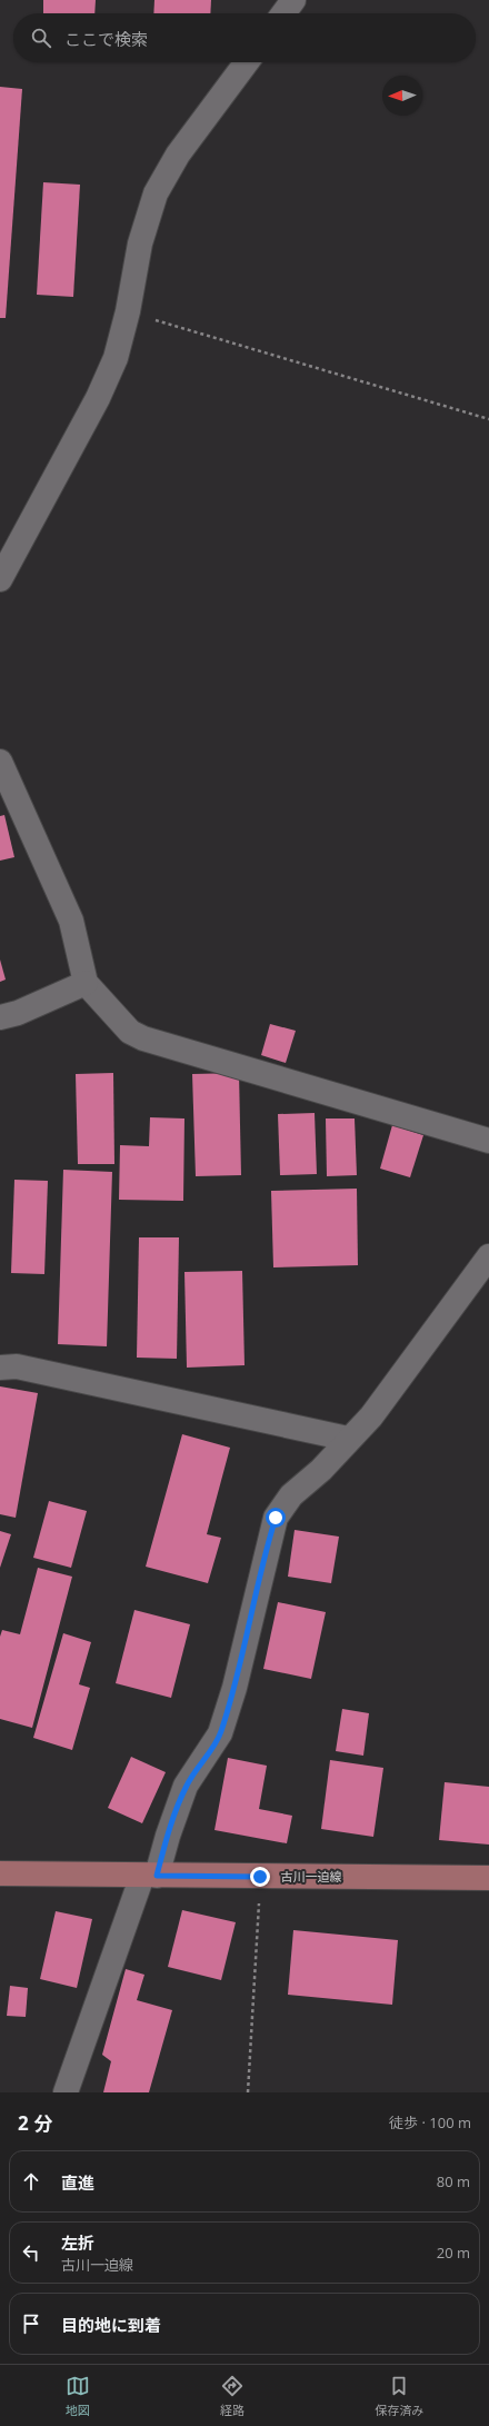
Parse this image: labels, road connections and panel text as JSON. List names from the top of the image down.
{
  "streets": {
    "main road": ["古川一迫線"]
  },
  "north": "left",
  "page": {
    "search": "ここで検索",
    "heading": ["2 分", "徒歩 · 100 m"],
    "list": [
      ["直進", "80 m"],
      ["左折", "古川一迫線", "20 m"],
      "目的地に到着"
    ],
    "nav": ["地図", "経路", "保存済み"]
  }
}
